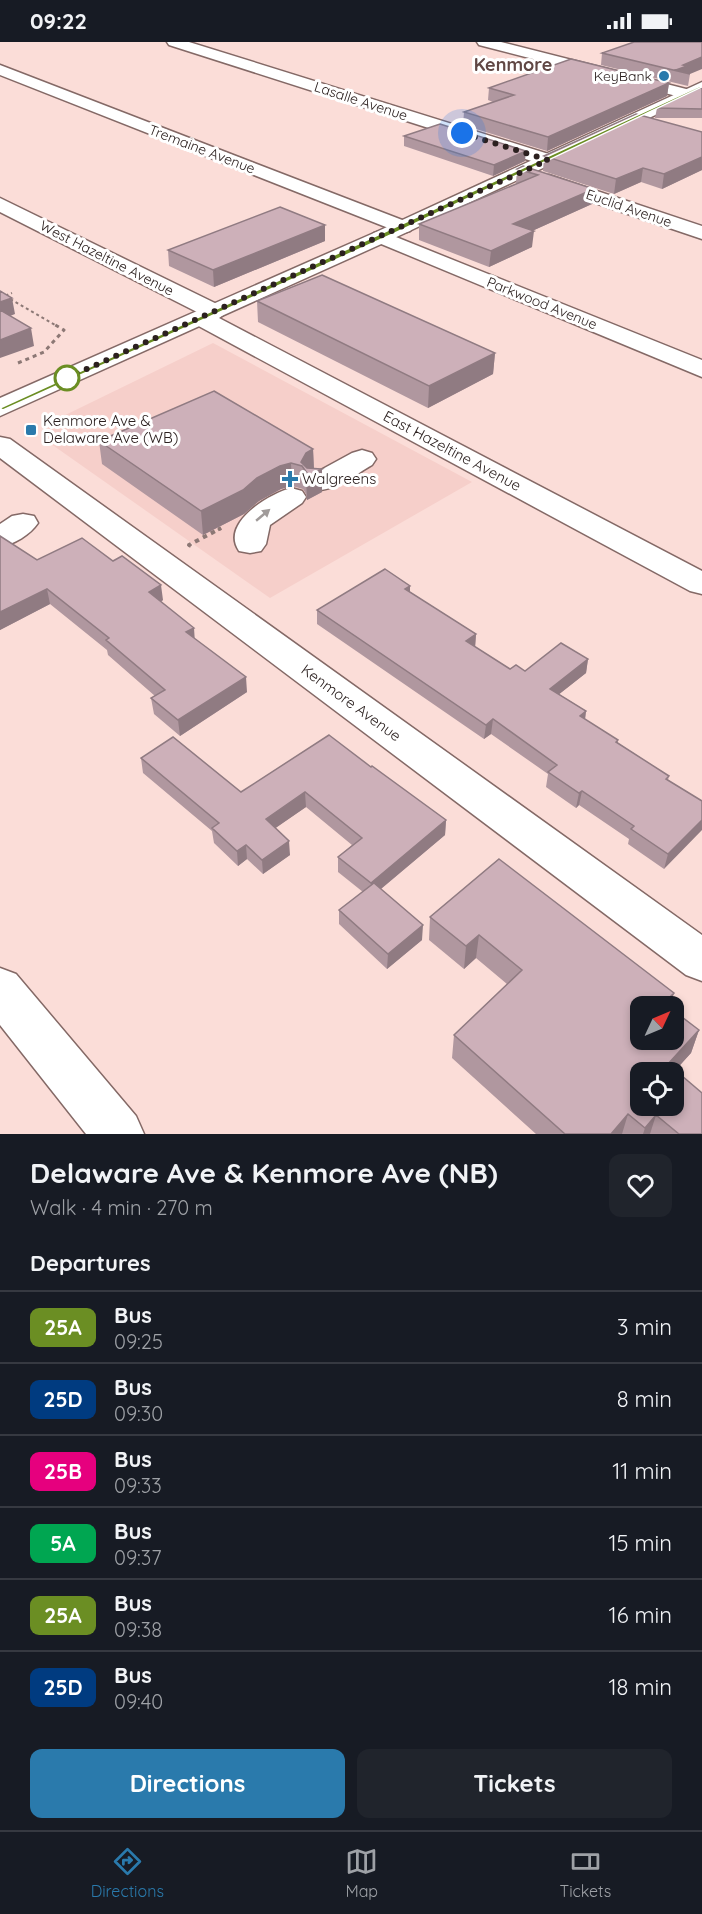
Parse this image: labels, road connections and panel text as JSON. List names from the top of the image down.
{
  "streets": {
    "street": [
      "Lasalle Avenue",
      "Tremaine Avenue",
      "Euclid Avenue",
      "West Hazeltine Avenue",
      "Parkwood Avenue",
      "East Hazeltine Avenue",
      "Kenmore Avenue"
    ]
  },
  "crossings": [
    ["West Hazeltine Avenue", "East Hazeltine Avenue"]
  ],
  "districts": ["Kenmore"],
  "places": {
    "other": ["KeyBank"],
    "transit": ["Kenmore Ave & Delaware Ave (WB)"],
    "health": ["Walgreens"]
  },
  "lines": ["bus line 25A"],
  "north": "top right",
  "page": {
    "status": "09:22",
    "heading": [
      ["Delaware Ave & Kenmore Ave (NB)", "Walk · 4 min · 270 m"],
      "Departures"
    ],
    "list": [
      {
        "mark": "25A",
        "name": "Bus",
        "note": "09:25",
        "value": "3 min"
      },
      {
        "mark": "25D",
        "name": "Bus",
        "note": "09:30",
        "value": "8 min"
      },
      {
        "mark": "25B",
        "name": "Bus",
        "note": "09:33",
        "value": "11 min"
      },
      {
        "mark": "5A",
        "name": "Bus",
        "note": "09:37",
        "value": "15 min"
      },
      {
        "mark": "25A",
        "name": "Bus",
        "note": "09:38",
        "value": "16 min"
      },
      {
        "mark": "25D",
        "name": "Bus",
        "note": "09:40",
        "value": "18 min"
      }
    ],
    "buttons": ["Directions", "Tickets"],
    "tabs": ["Directions", "Map", "Tickets"]
  }
}
